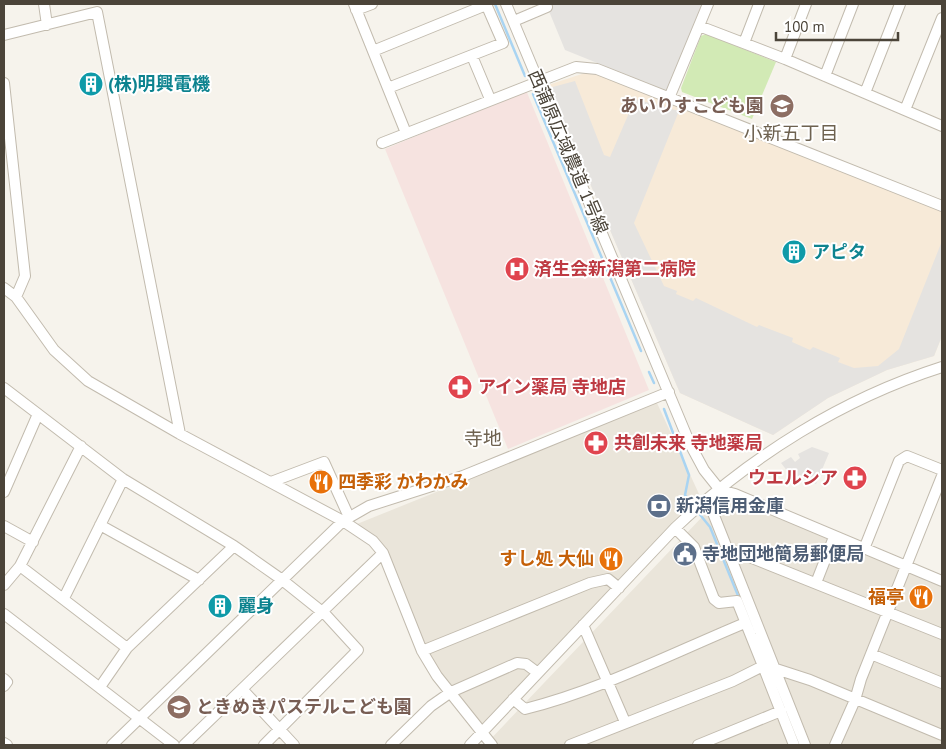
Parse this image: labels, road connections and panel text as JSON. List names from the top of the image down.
{
  "streets": {
    "street": ["西蒲原広域農道 1号線"]
  },
  "districts": ["小新五丁目", "寺地"],
  "places": {
    "building": ["(株)明興電機", "アピタ", "麗身"],
    "school or university": ["あいりすこども園", "ときめきパステルこども園"],
    "hospital": ["済生会新潟第二病院"],
    "pharmacy": ["アイン薬局 寺地店", "共創未来 寺地薬局", "ウエルシア"],
    "restaurant": ["四季彩 かわかみ", "すし処 大仙", "福亭"],
    "bank": ["新潟信用金庫"],
    "public building": ["寺地団地簡易郵便局"]
  },
  "scale_bar": "100 m"
}
